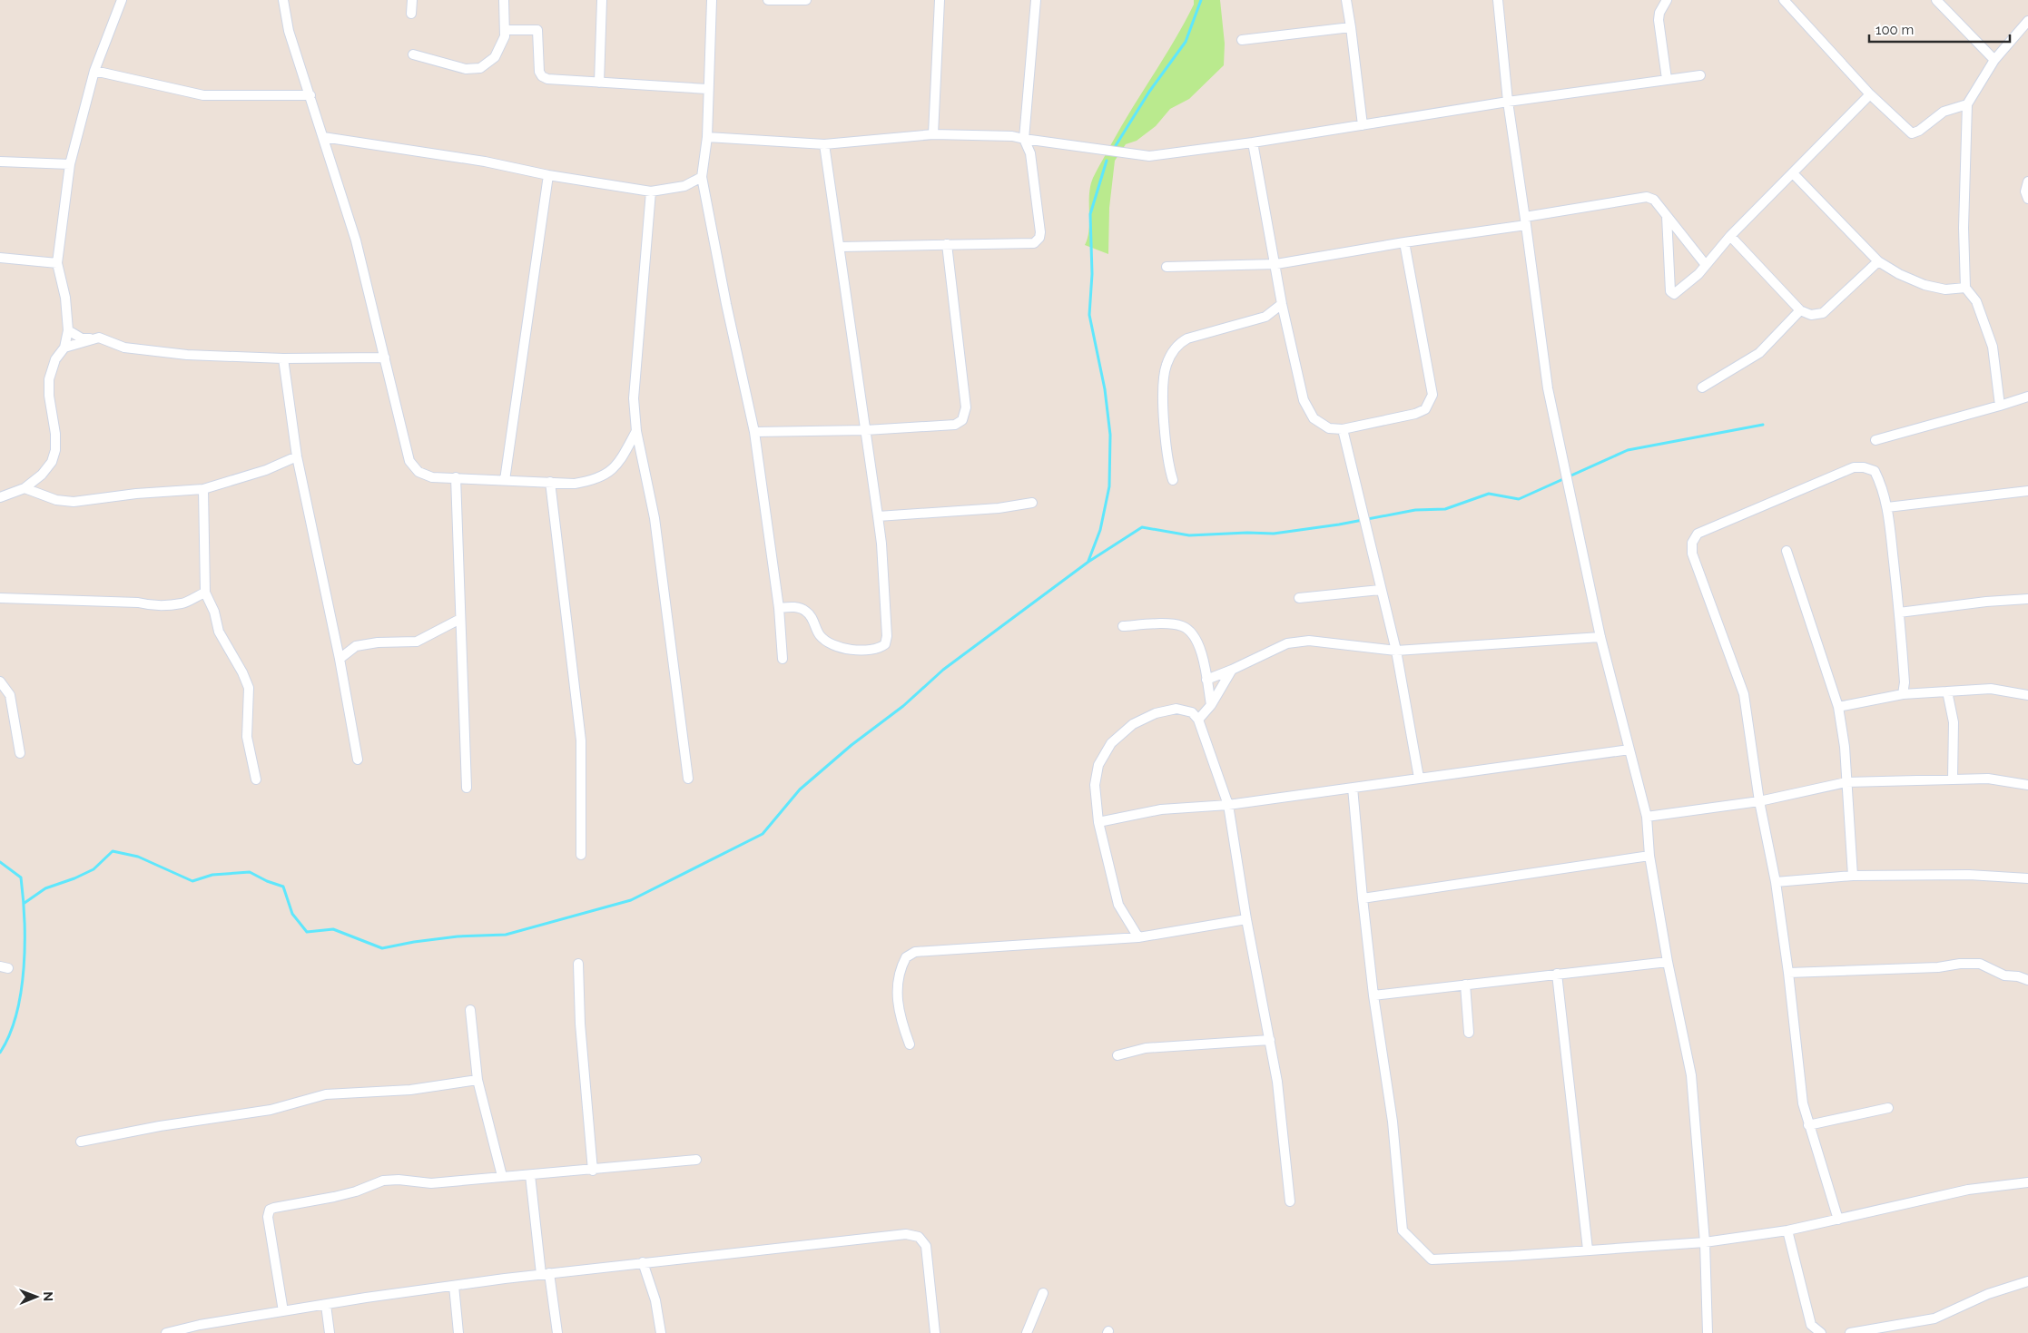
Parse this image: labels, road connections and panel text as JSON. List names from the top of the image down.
{
  "scale_bar": "100 m",
  "north": "right"
}
